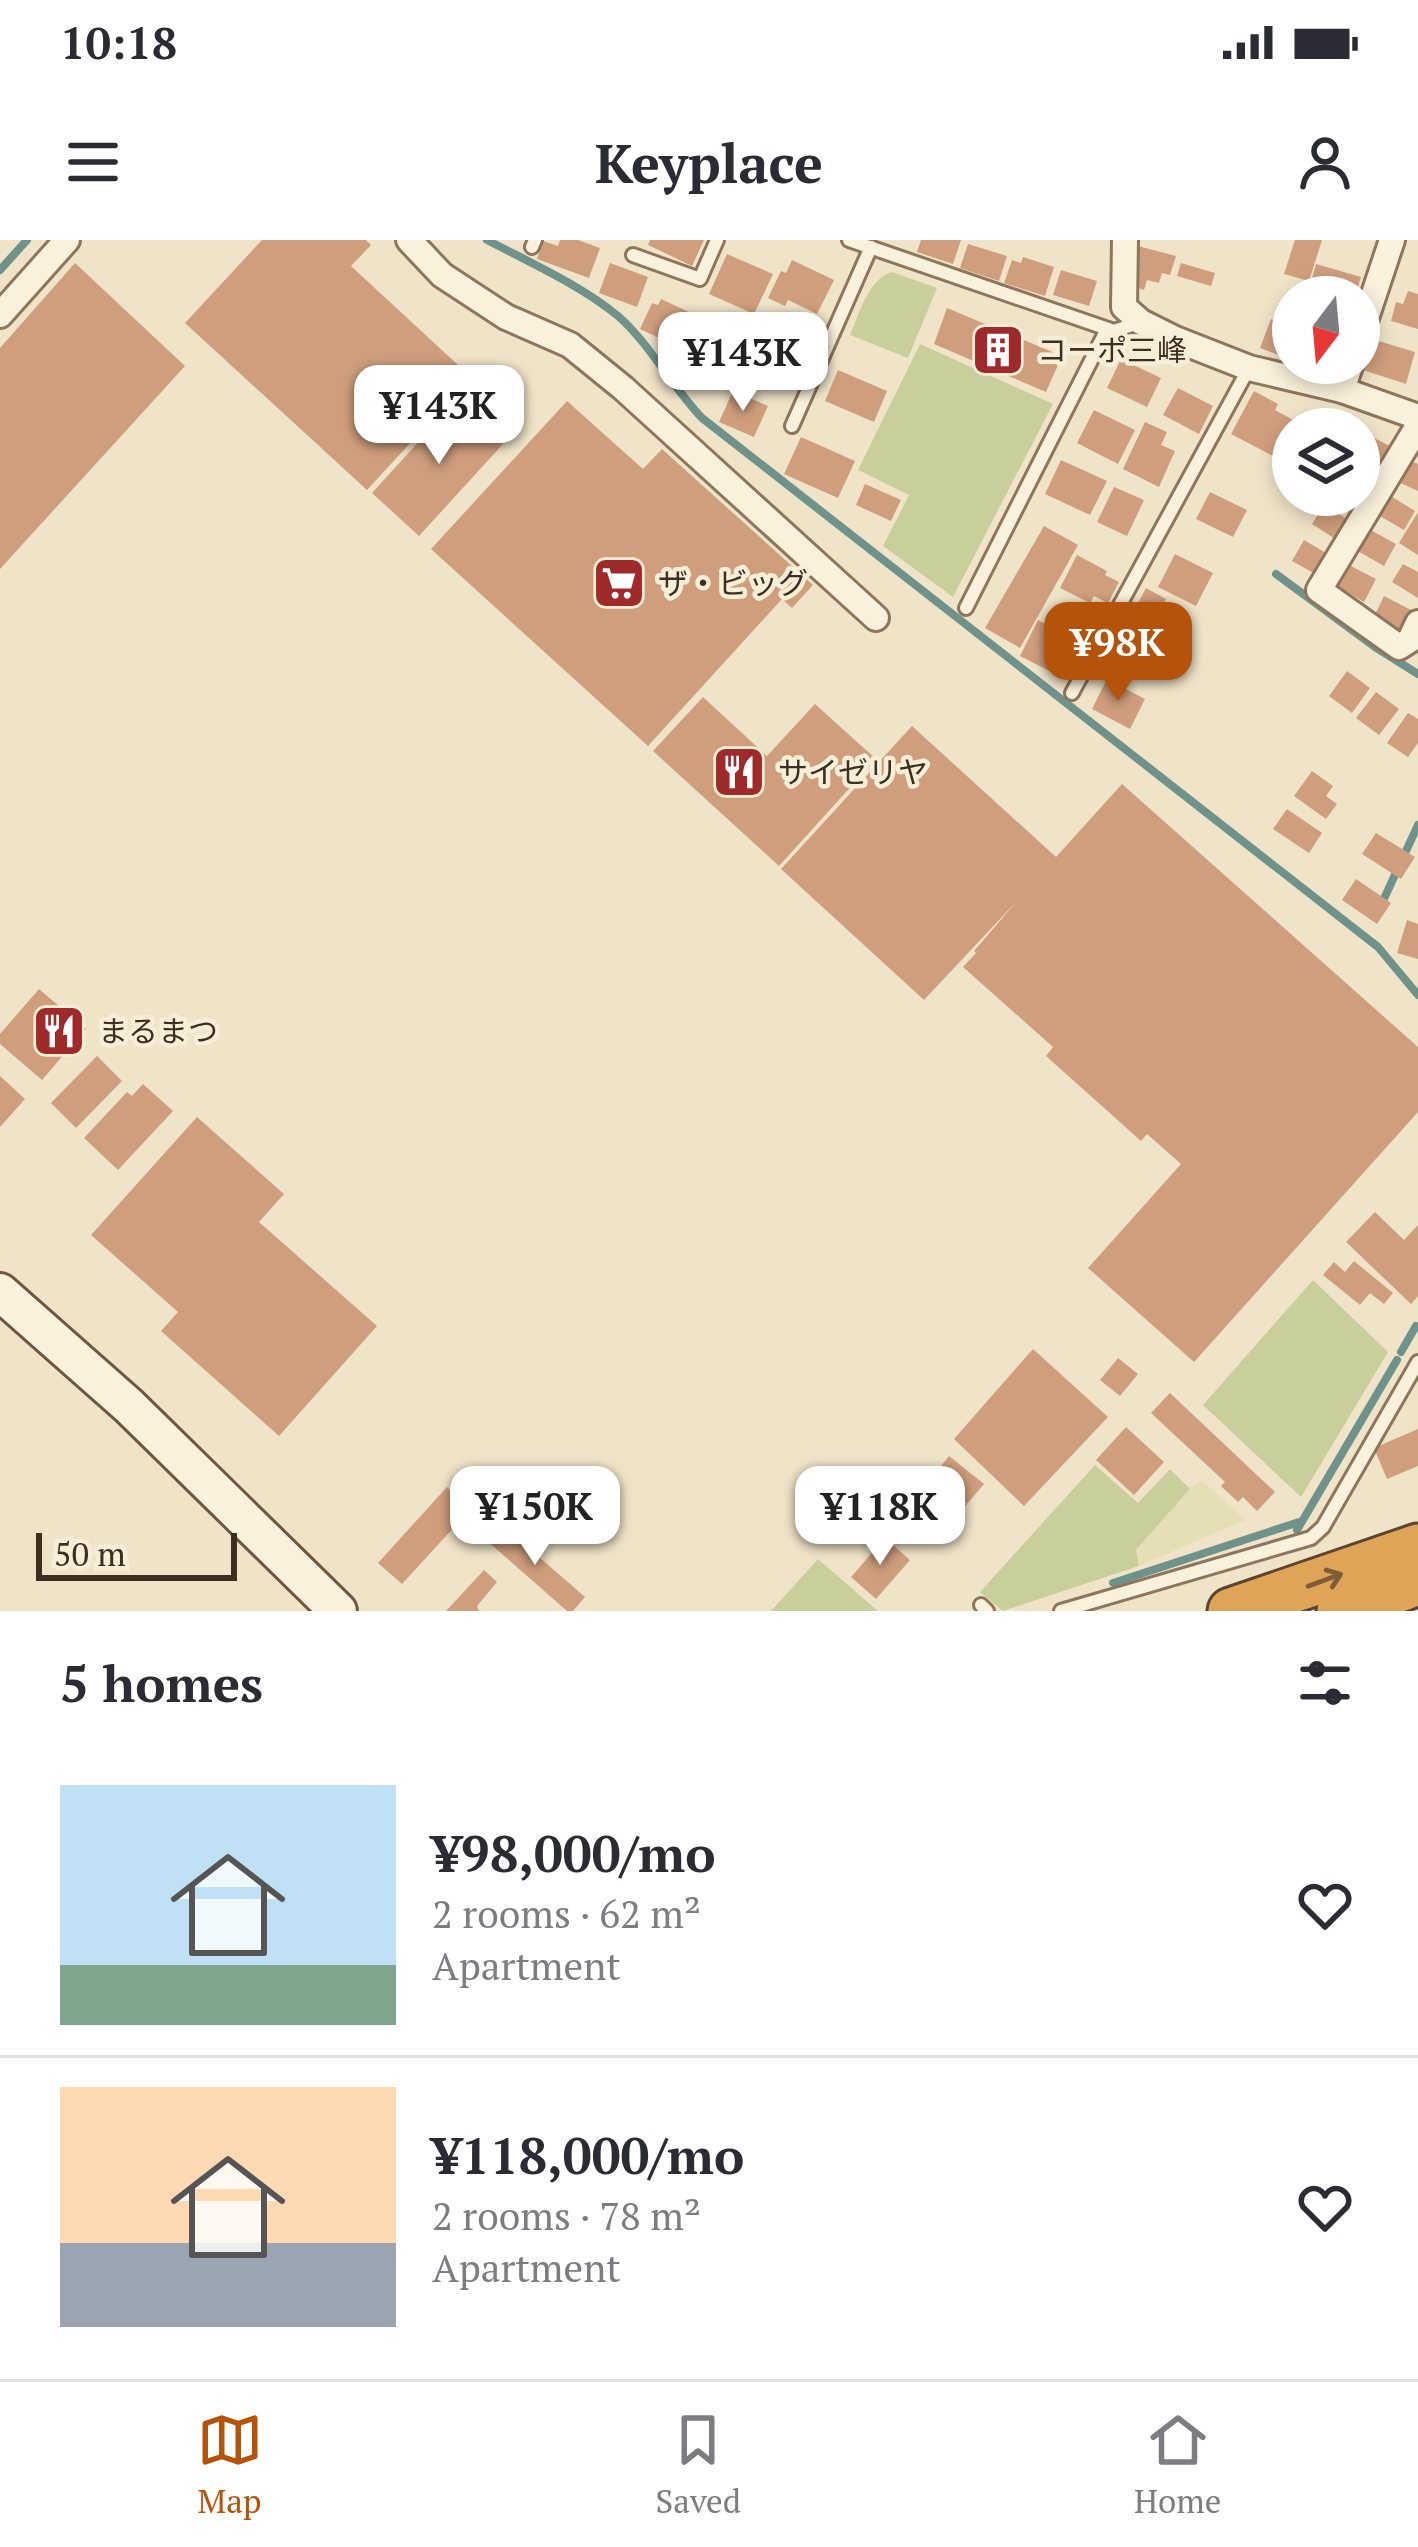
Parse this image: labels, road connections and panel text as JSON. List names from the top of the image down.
{
  "places": {
    "building": ["コーポ三峰"],
    "supermarket": ["ザ・ビッグ"],
    "restaurant": ["サイゼリヤ", "まるまつ"]
  },
  "scale_bar": "50 m",
  "north": "bottom",
  "page": {
    "status": "10:18",
    "header": "Keyplace",
    "price": [
      "¥143K",
      "¥143K",
      "¥98K",
      "¥150K",
      "¥118K"
    ],
    "scale": "50 m",
    "heading": "5 homes",
    "list": [
      {
        "name": "¥98,000/mo",
        "note": "2 rooms · 62 m² · Apartment"
      },
      {
        "name": "¥118,000/mo",
        "note": "2 rooms · 78 m² · Apartment"
      }
    ],
    "tabs": ["Map", "Saved", "Home"]
  }
}
